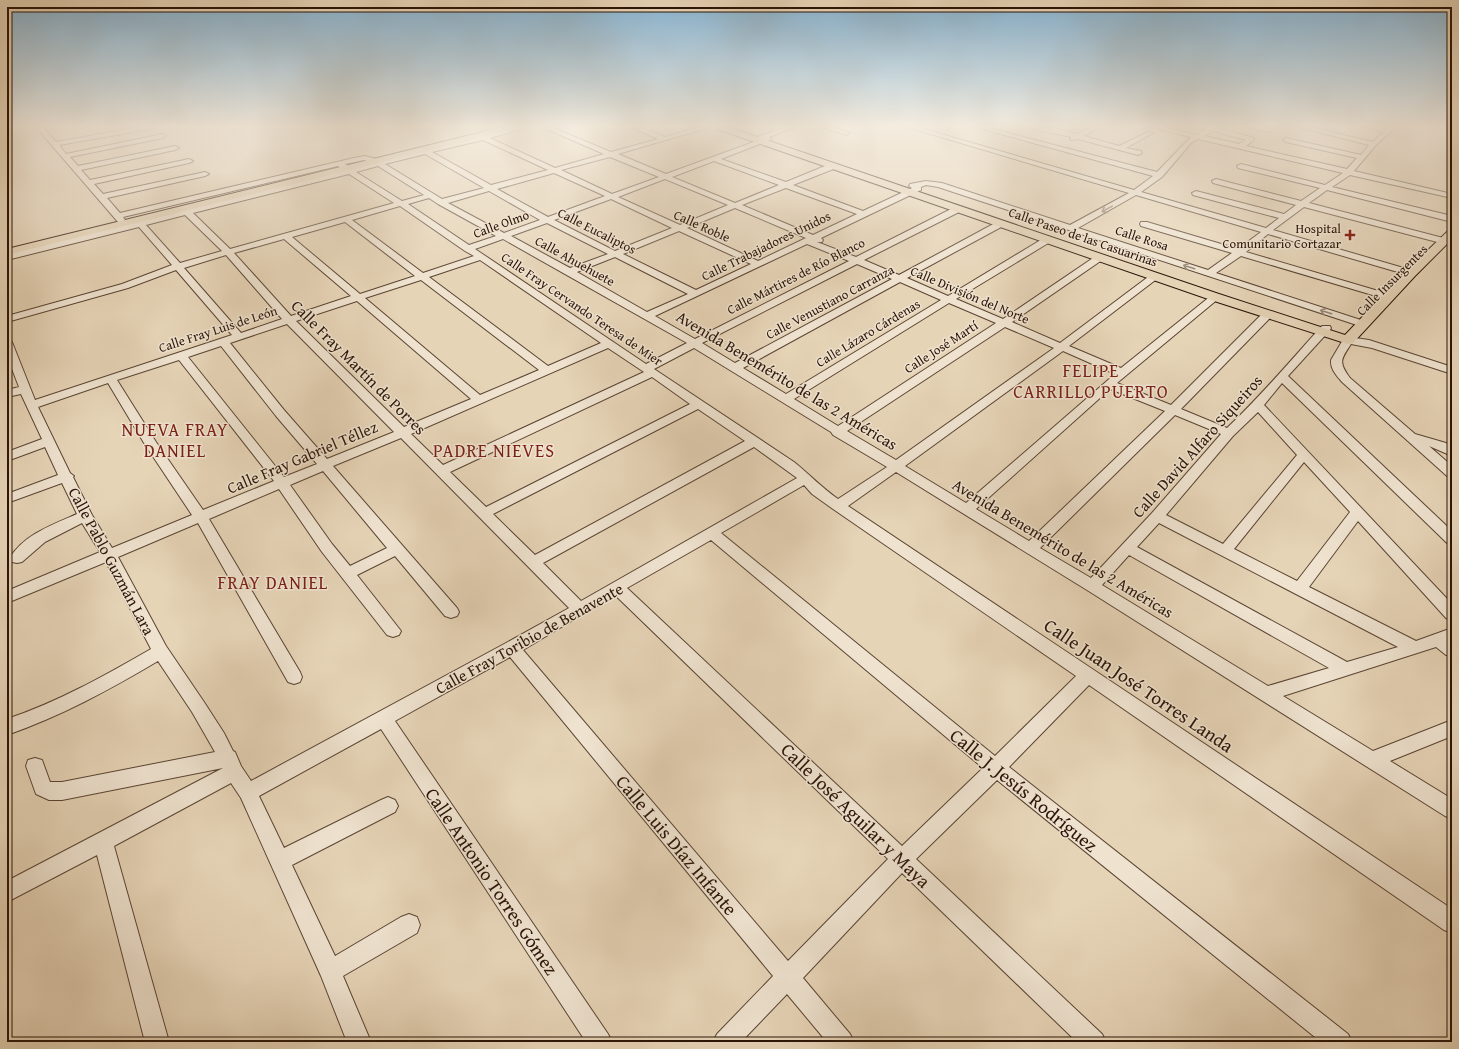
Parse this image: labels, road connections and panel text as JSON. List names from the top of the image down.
{
  "streets": {
    "main road": ["Calle Paseo de las Casuarinas", "Calle Insurgentes"],
    "street": [
      "Calle Olmo",
      "Calle Roble",
      "Calle Eucaliptos",
      "Calle Rosa",
      "Calle Trabajadores Unidos",
      "Calle Ahuehuete",
      "Calle Mártires de Río Blanco",
      "Calle División del Norte",
      "Calle Venustiano Carranza",
      "Calle Fray Cervando Teresa de Mier",
      "Calle Fray Luis de León",
      "Calle Lázaro Cárdenas",
      "Calle José Martí",
      "Calle Fray Martín de Porres",
      "Avenida Benemérito de las 2 Américas",
      "Calle David Alfaro Siqueiros",
      "Calle Fray Gabriel Téllez",
      "Calle Pablo Guzmán Lara",
      "Calle Fray Toribio de Benavente",
      "Calle Juan José Torres Landa",
      "Calle J. Jesús Rodríguez",
      "Calle José Aguilar y Maya",
      "Calle Luis Díaz Infante",
      "Calle Antonio Torres Gómez"
    ]
  },
  "crossings": [
    ["Calle Olmo", "Calle Roble"],
    ["Calle Olmo", "Calle Eucaliptos"],
    ["Calle Olmo", "Calle Ahuehuete"],
    ["Calle Olmo", "Calle División del Norte"],
    ["Calle Olmo", "Calle Fray Cervando Teresa de Mier"],
    ["Calle Roble", "Calle Trabajadores Unidos"],
    ["Calle Eucaliptos", "Calle Trabajadores Unidos"],
    ["Calle Paseo de las Casuarinas", "Calle Rosa"],
    ["Calle Paseo de las Casuarinas", "Calle Trabajadores Unidos"],
    ["Calle Paseo de las Casuarinas", "Calle Mártires de Río Blanco"],
    ["Calle Paseo de las Casuarinas", "Calle Insurgentes"],
    ["Calle Paseo de las Casuarinas", "Calle Venustiano Carranza"],
    ["Calle Paseo de las Casuarinas", "Calle Lázaro Cárdenas"],
    ["Calle Paseo de las Casuarinas", "Calle José Martí"],
    ["Calle Paseo de las Casuarinas", "Calle David Alfaro Siqueiros"],
    ["Calle Rosa", "Calle Trabajadores Unidos"],
    ["Calle Rosa", "Calle Insurgentes"],
    ["Calle Trabajadores Unidos", "Calle Ahuehuete"],
    ["Calle Trabajadores Unidos", "Calle División del Norte"],
    ["Calle Trabajadores Unidos", "Avenida Benemérito de las 2 Américas"],
    ["Calle Ahuehuete", "Avenida Benemérito de las 2 Américas"],
    ["Calle Mártires de Río Blanco", "Calle División del Norte"],
    ["Calle Mártires de Río Blanco", "Calle Fray Cervando Teresa de Mier"],
    ["Calle Mártires de Río Blanco", "Calle Fray Martín de Porres"],
    ["Calle Mártires de Río Blanco", "Avenida Benemérito de las 2 Américas"],
    ["Calle Insurgentes", "Calle David Alfaro Siqueiros"],
    ["Calle División del Norte", "Calle Venustiano Carranza"],
    ["Calle División del Norte", "Calle Lázaro Cárdenas"],
    ["Calle División del Norte", "Calle José Martí"],
    ["Calle Venustiano Carranza", "Avenida Benemérito de las 2 Américas"],
    ["Calle Fray Cervando Teresa de Mier", "Calle Fray Luis de León"],
    ["Calle Fray Cervando Teresa de Mier", "Calle Fray Gabriel Téllez"],
    ["Calle Fray Cervando Teresa de Mier", "Calle Fray Toribio de Benavente"],
    ["Calle Fray Cervando Teresa de Mier", "Calle Juan José Torres Landa"],
    ["Calle Fray Luis de León", "Calle Fray Martín de Porres"],
    ["Calle Fray Luis de León", "Calle Pablo Guzmán Lara"],
    ["Calle Lázaro Cárdenas", "Avenida Benemérito de las 2 Américas"],
    ["Calle José Martí", "Avenida Benemérito de las 2 Américas"],
    ["Calle Fray Martín de Porres", "Calle Fray Gabriel Téllez"],
    ["Calle Fray Martín de Porres", "Calle Fray Toribio de Benavente"],
    ["Avenida Benemérito de las 2 Américas", "Calle David Alfaro Siqueiros"],
    ["Calle Fray Gabriel Téllez", "Calle Pablo Guzmán Lara"],
    ["Calle Pablo Guzmán Lara", "Calle Fray Toribio de Benavente"],
    ["Calle Fray Toribio de Benavente", "Calle Juan José Torres Landa"],
    ["Calle Fray Toribio de Benavente", "Calle J. Jesús Rodríguez"],
    ["Calle Fray Toribio de Benavente", "Calle José Aguilar y Maya"],
    ["Calle Fray Toribio de Benavente", "Calle Luis Díaz Infante"],
    ["Calle Fray Toribio de Benavente", "Calle Antonio Torres Gómez"]
  ],
  "districts": [
    "FELIPE CARRILLO PUERTO",
    "NUEVA FRAY DANIEL",
    "PADRE NIEVES",
    "FRAY DANIEL"
  ],
  "places": {
    "health": ["Hospital Comunitario Cortazar"]
  }
}
